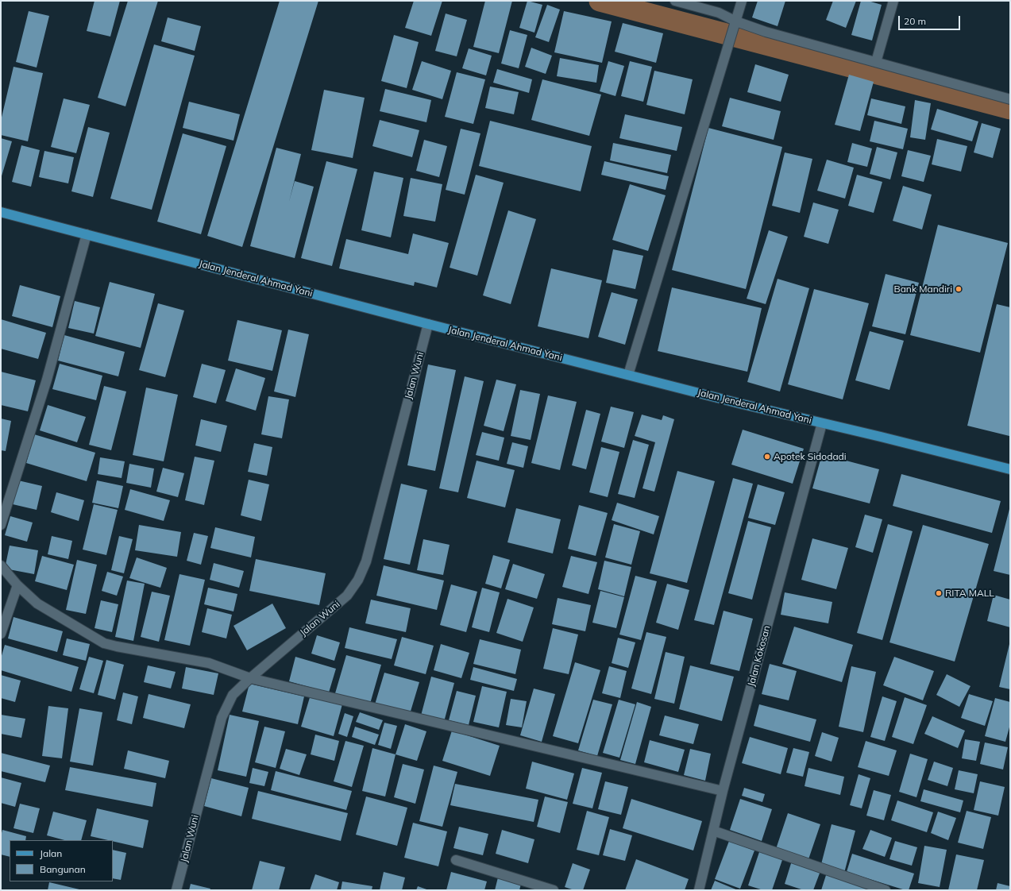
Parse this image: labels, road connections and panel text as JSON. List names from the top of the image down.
{
  "streets": {
    "main road": ["Jalan Jenderal Ahmad Yani"],
    "street": ["Jalan Wuni", "Jalan Kokosan"]
  },
  "crossings": [
    ["Jalan Jenderal Ahmad Yani", "Jalan Wuni"],
    ["Jalan Jenderal Ahmad Yani", "Jalan Kokosan"]
  ],
  "places": ["Bank Mandiri", "Apotek Sidodadi", "RITA MALL"],
  "legend": ["Jalan", "Bangunan"],
  "scale_bar": "20 m"
}
